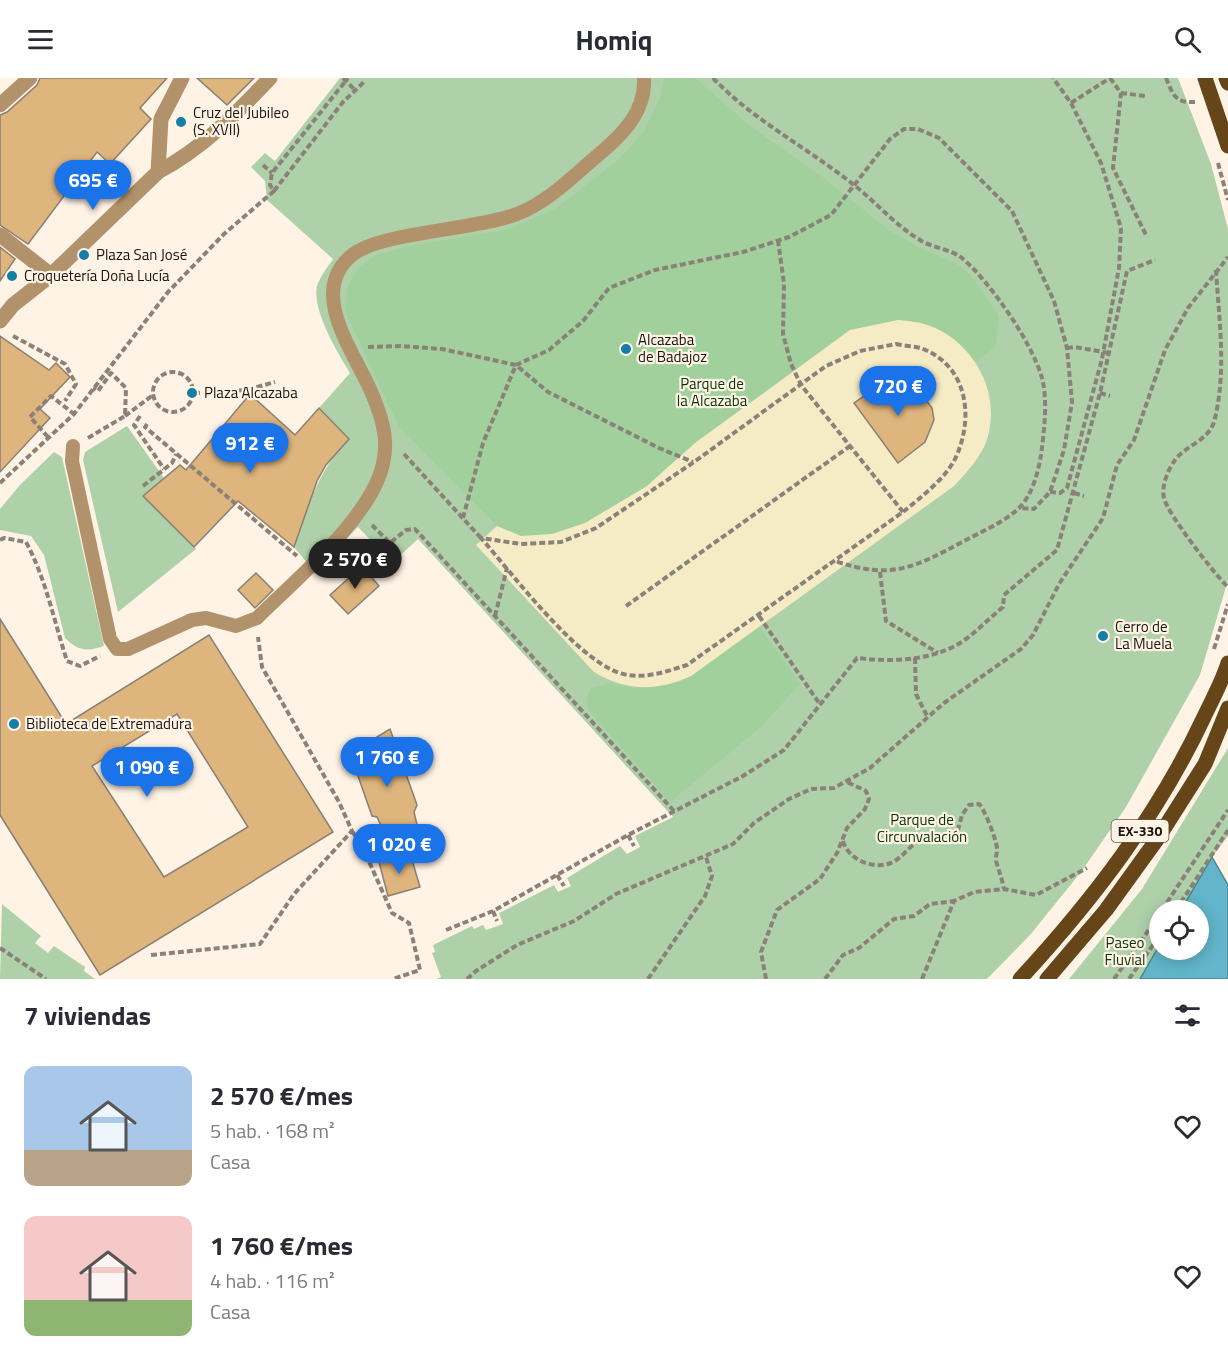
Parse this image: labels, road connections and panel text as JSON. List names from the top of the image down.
{
  "streets": {
    "main road": ["EX-330"]
  },
  "parks": ["Parque de la Alcazaba", "Parque de Circunvalación", "Paseo Fluvial"],
  "places": [
    "Cruz del Jubileo (S. XVII)",
    "Plaza San José",
    "Croquetería Doña Lucía",
    "Alcazaba de Badajoz",
    "Plaza Alcazaba",
    "Cerro de La Muela",
    "Biblioteca de Extremadura"
  ],
  "page": {
    "header": "Homiq",
    "price": [
      "695 €",
      "720 €",
      "912 €",
      "2 570 €",
      "1 760 €",
      "1 090 €",
      "1 020 €"
    ],
    "heading": "7 viviendas",
    "list": [
      {
        "name": "2 570 €/mes",
        "note": "5 hab. · 168 m² · Casa"
      },
      {
        "name": "1 760 €/mes",
        "note": "4 hab. · 116 m² · Casa"
      }
    ]
  }
}
